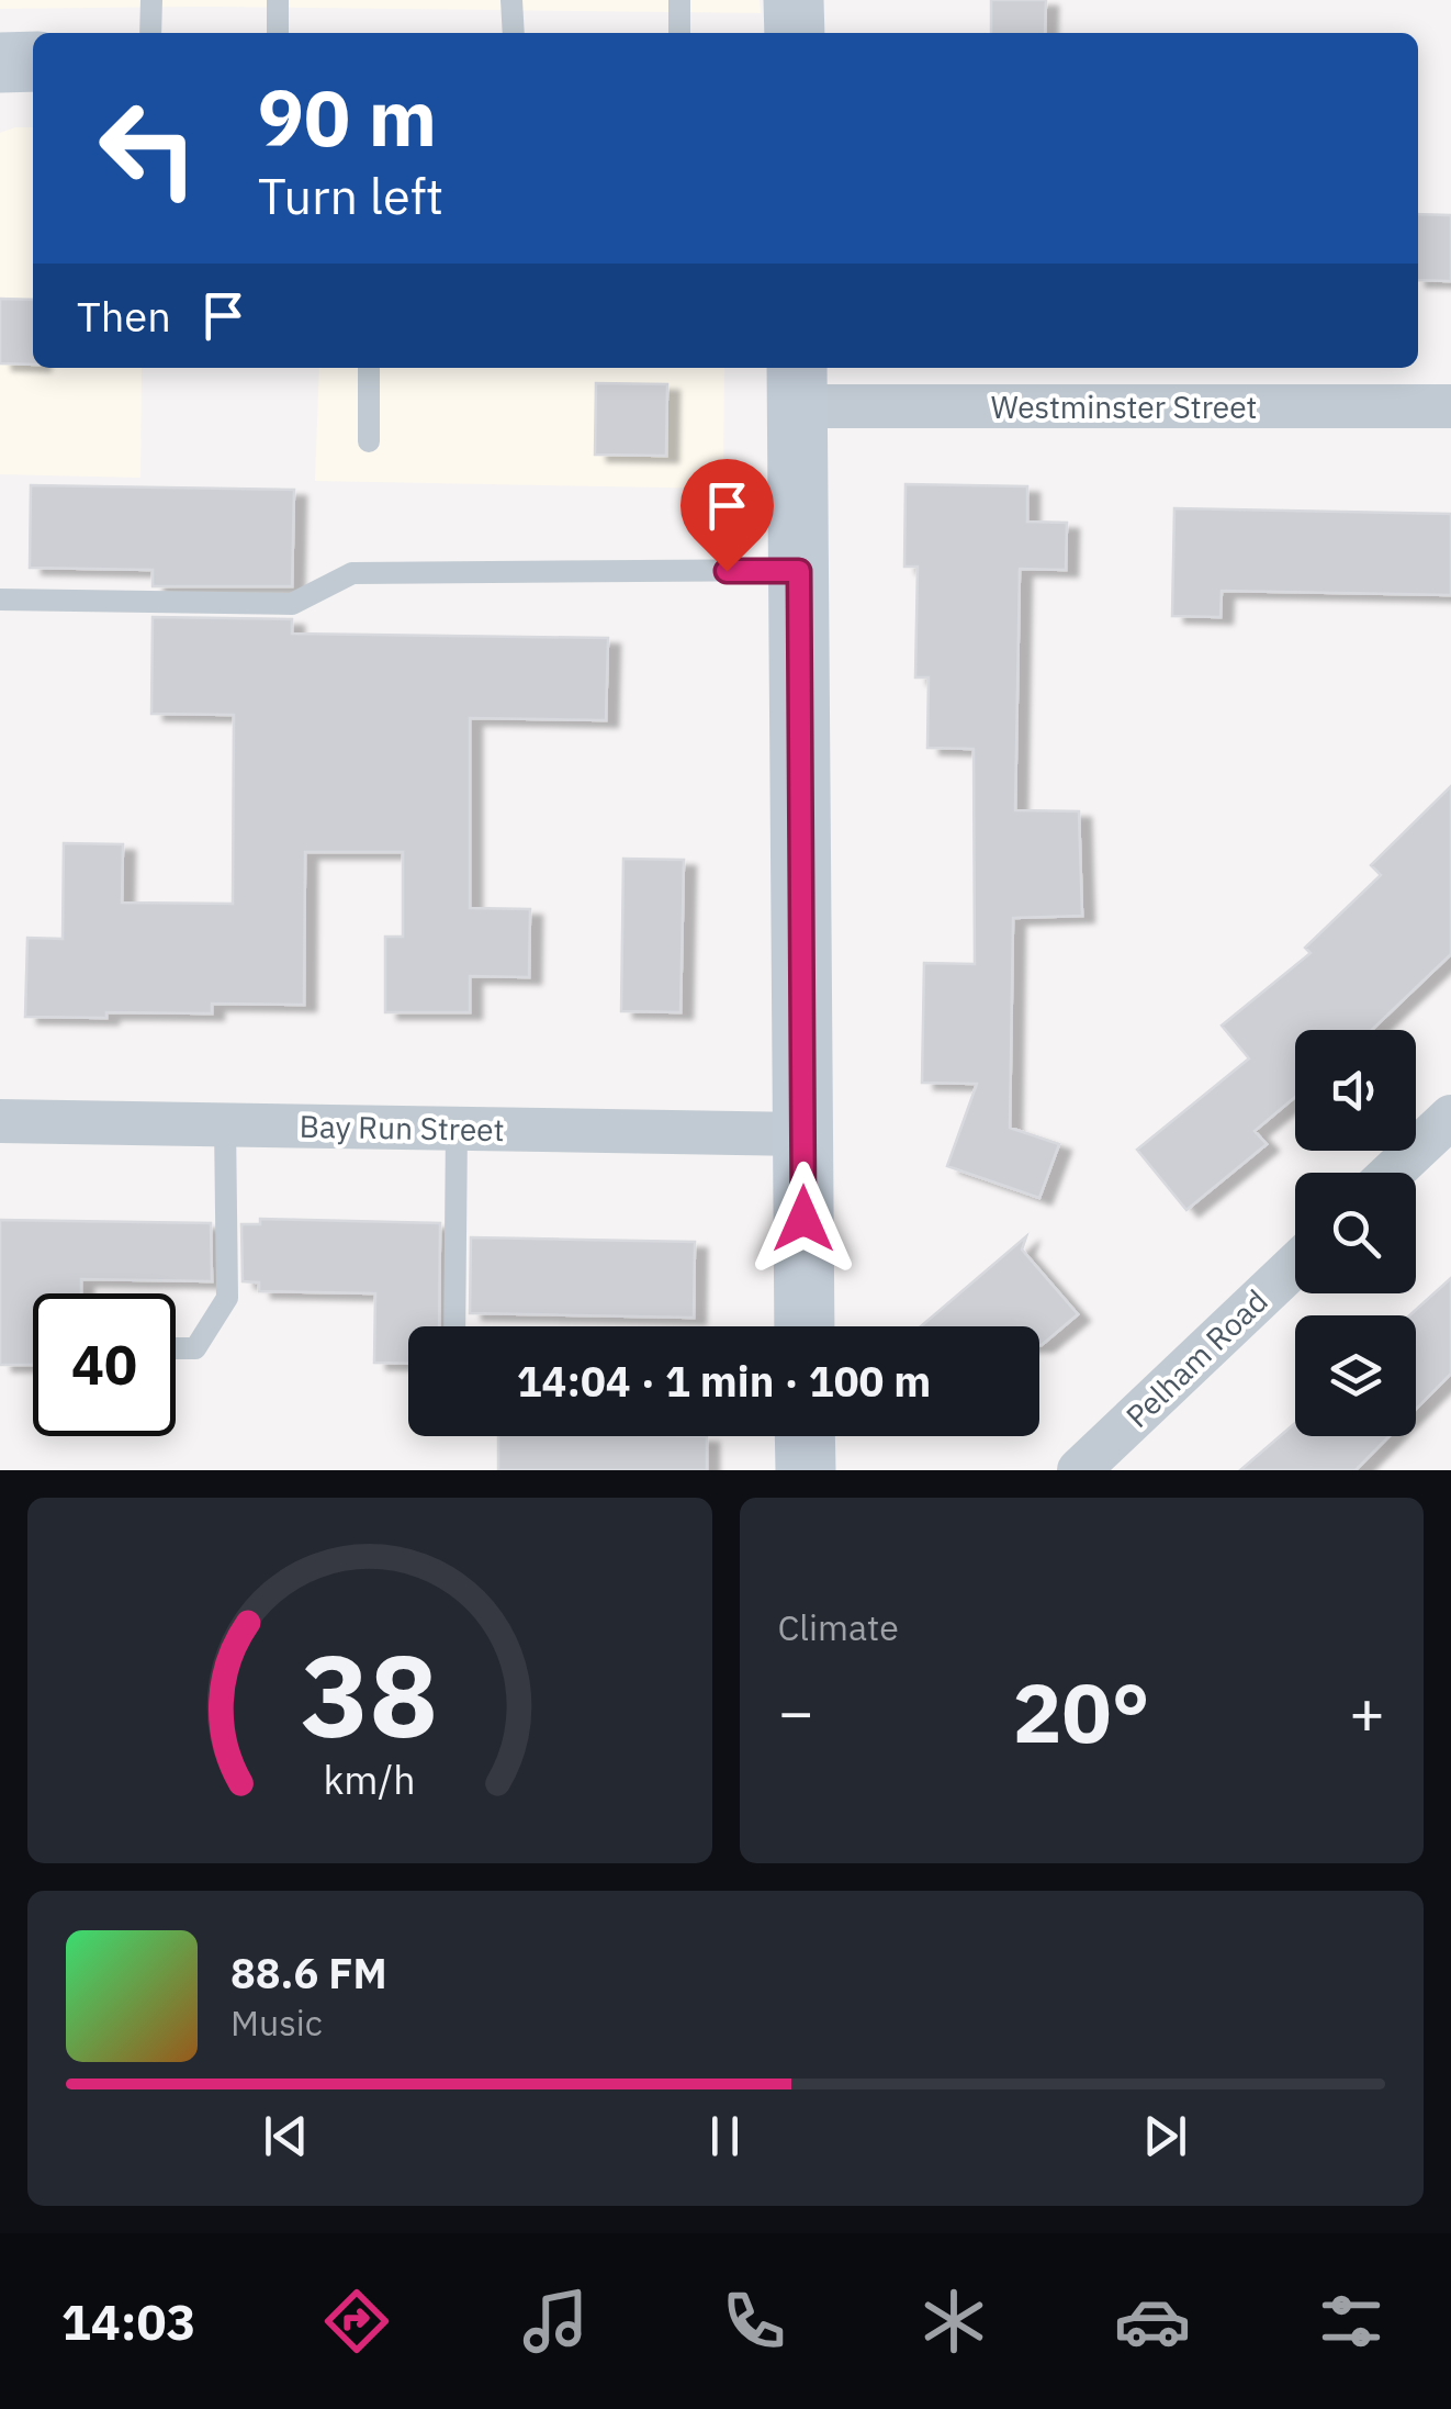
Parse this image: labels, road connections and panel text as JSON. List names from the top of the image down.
{
  "streets": {
    "street": ["Westminster Street", "Bay Run Street", "Pelham Road"]
  },
  "page": {
    "turn": ["90 m", "Turn left"],
    "then": "Then",
    "limit": "40",
    "trip": "14:04 · 1 min · 100 m",
    "tile": "Climate",
    "heat": ["−", "20°", "+"],
    "song": ["88.6 FM", "Music"],
    "tabs": "14:03",
    "gauge": ["38", "km/h"]
  }
}
